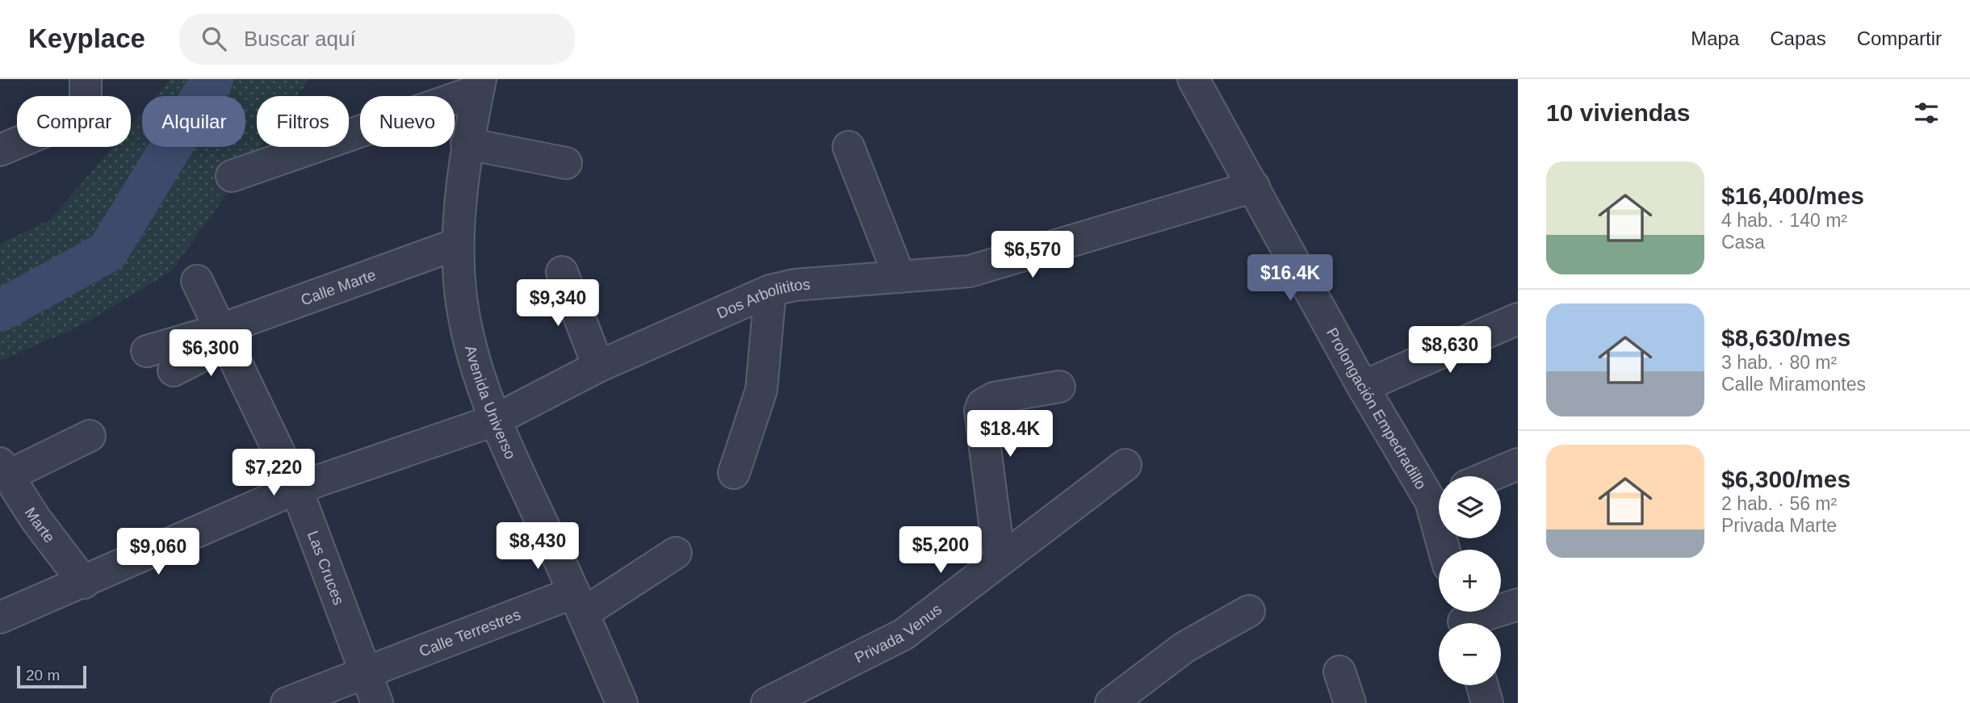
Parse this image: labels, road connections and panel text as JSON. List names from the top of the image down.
{
  "streets": {
    "street": [
      "Calle Marte",
      "Dos Arbolititos",
      "Avenida Universo",
      "Prolongación Empedradillo",
      "Marte",
      "Las Cruces",
      "Calle Terrestres",
      "Privada Venus"
    ]
  },
  "crossings": [
    ["Calle Marte", "Avenida Universo"],
    ["Calle Marte", "Las Cruces"],
    ["Dos Arbolititos", "Avenida Universo"],
    ["Dos Arbolititos", "Prolongación Empedradillo"],
    ["Dos Arbolititos", "Marte"],
    ["Dos Arbolititos", "Las Cruces"],
    ["Avenida Universo", "Calle Terrestres"],
    ["Las Cruces", "Calle Terrestres"]
  ],
  "scale_bar": "20 m",
  "page": {
    "header": "Keyplace",
    "search": "Buscar aquí",
    "nav": ["Mapa", "Capas", "Compartir"],
    "heading": "10 viviendas",
    "chip": [
      "Comprar",
      "Alquilar",
      "Filtros",
      "Nuevo"
    ],
    "list": [
      {
        "name": "$16,400/mes",
        "note": "4 hab. · 140 m² · Casa"
      },
      {
        "name": "$8,630/mes",
        "note": "3 hab. · 80 m² · Calle Miramontes"
      },
      {
        "name": "$6,300/mes",
        "note": "2 hab. · 56 m² · Privada Marte"
      }
    ],
    "price": [
      "$6,570",
      "$16.4K",
      "$9,340",
      "$8,630",
      "$6,300",
      "$18.4K",
      "$7,220",
      "$8,430",
      "$5,200",
      "$9,060"
    ],
    "map_buttons": ["+", "−"],
    "scale": "20 m"
  }
}
